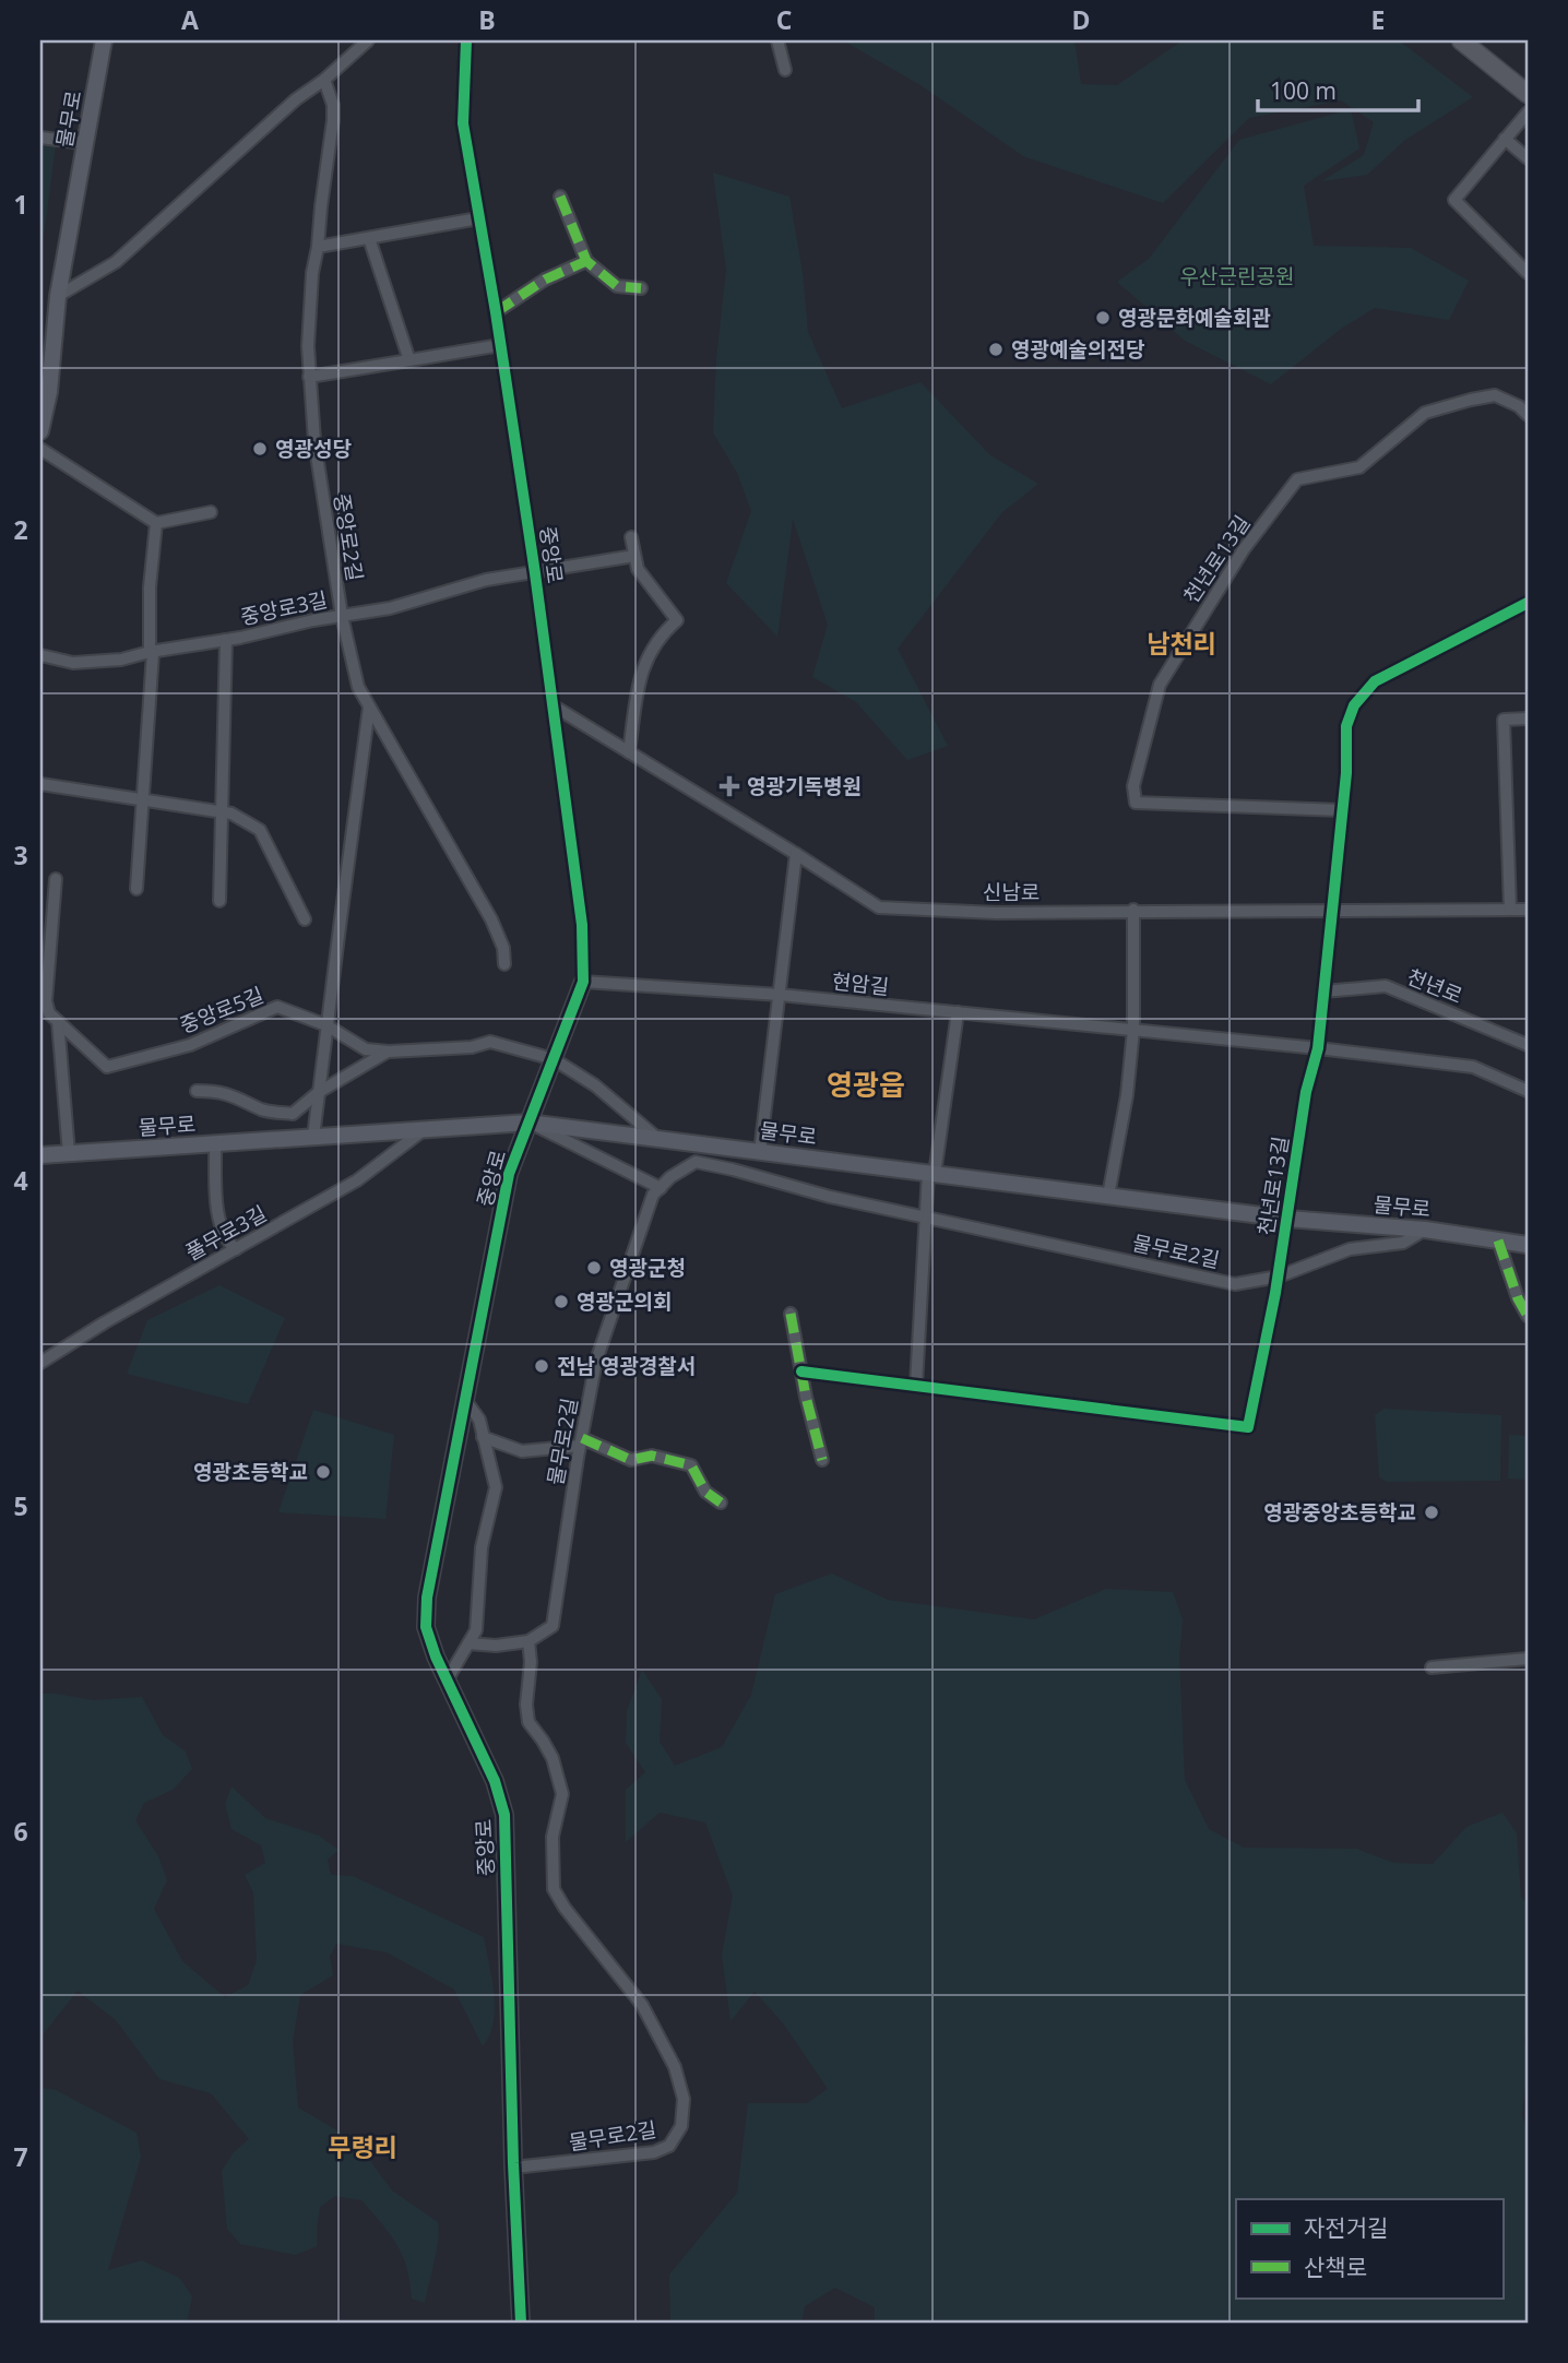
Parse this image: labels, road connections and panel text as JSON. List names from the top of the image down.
{
  "streets": {
    "main road": ["물무로", "중앙로"],
    "street": [
      "중앙로2길",
      "천년로13길",
      "중앙로3길",
      "신남로",
      "현암길",
      "천년로",
      "중앙로5길",
      "풀무로3길",
      "물무로2길"
    ]
  },
  "crossings": [
    ["물무로", "중앙로"],
    ["물무로", "천년로13길"],
    ["물무로", "중앙로5길"],
    ["물무로", "풀무로3길"],
    ["물무로", "물무로2길"],
    ["중앙로2길", "중앙로3길"],
    ["중앙로", "중앙로3길"],
    ["중앙로", "신남로"],
    ["중앙로", "현암길"],
    ["중앙로", "중앙로5길"],
    ["중앙로", "물무로2길"],
    ["천년로13길", "신남로"],
    ["천년로13길", "현암길"],
    ["천년로13길", "천년로"],
    ["천년로13길", "물무로2길"]
  ],
  "districts": ["남천리", "영광읍", "무령리"],
  "parks": ["우산근린공원"],
  "places": {
    "other": [
      "영광문화예술회관",
      "영광예술의전당",
      "영광성당",
      "영광군청",
      "영광군의회",
      "전남 영광경찰서",
      "영광초등학교",
      "영광중앙초등학교"
    ],
    "health": ["영광기독병원"]
  },
  "legend": ["자전거길", "산책로"],
  "scale_bar": "100 m",
  "grid": {
    "columns": [
      "A",
      "B",
      "C",
      "D",
      "E"
    ],
    "rows": [
      "1",
      "2",
      "3",
      "4",
      "5",
      "6",
      "7"
    ]
  }
}
